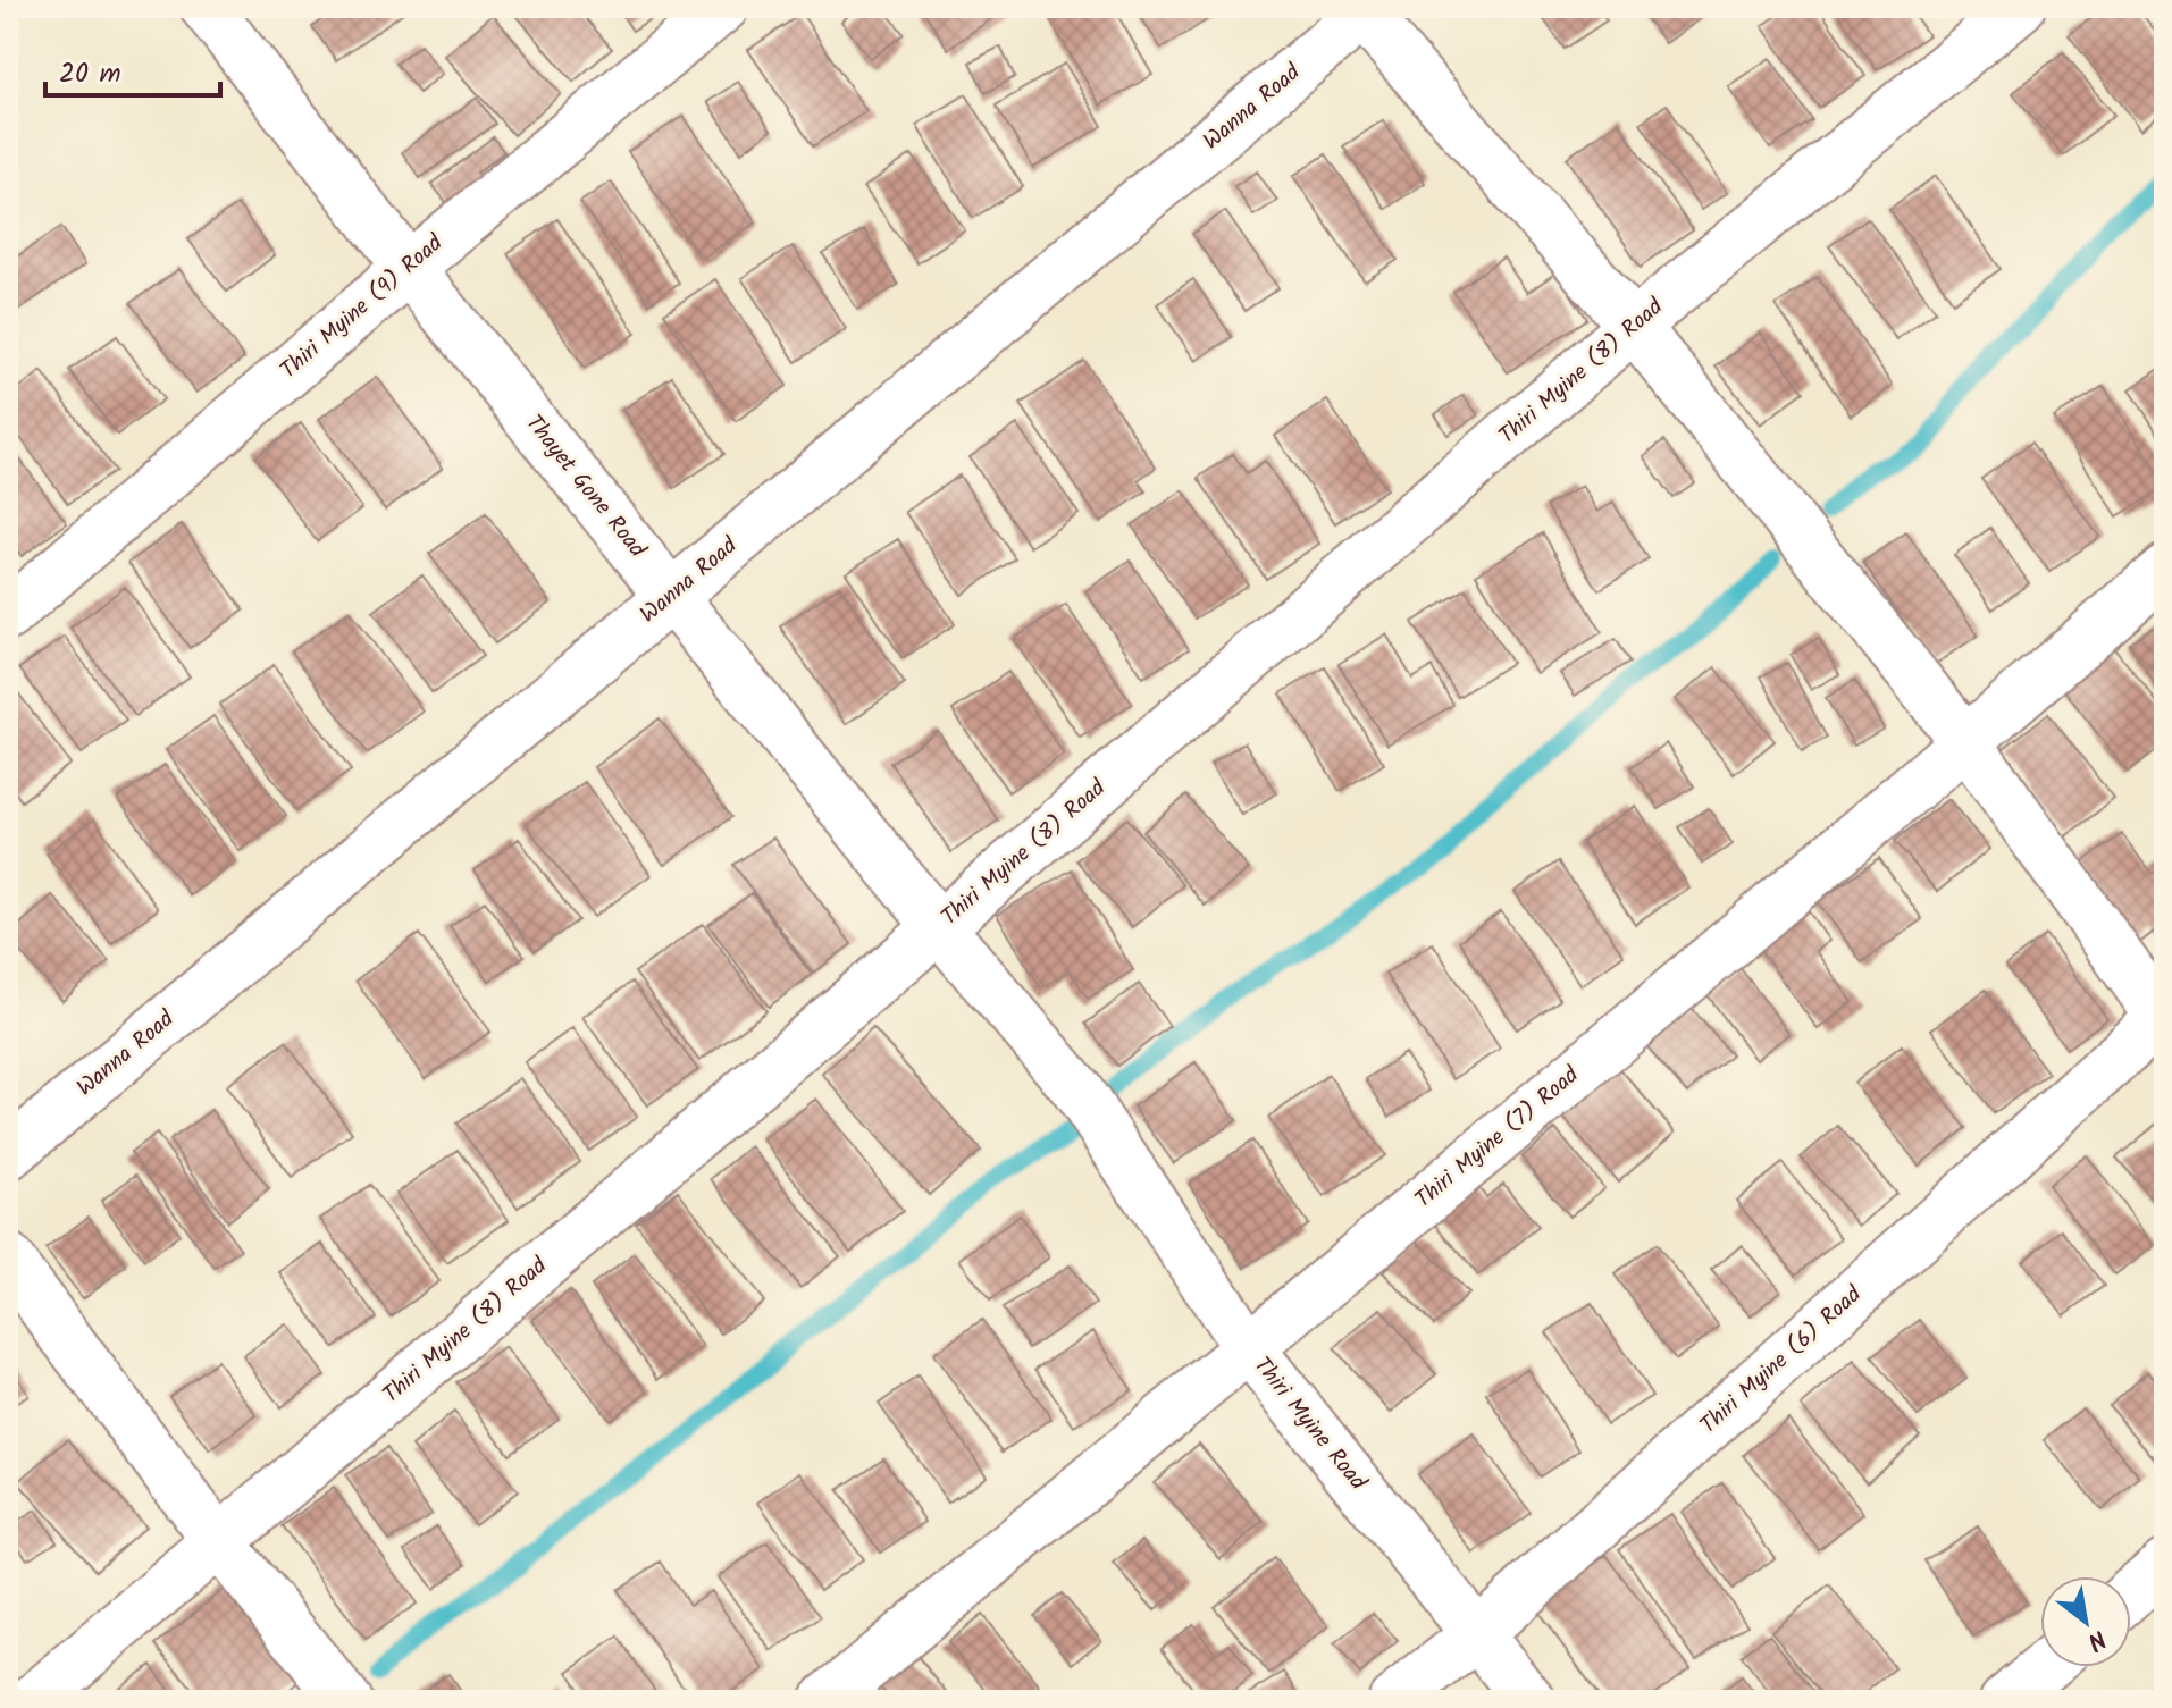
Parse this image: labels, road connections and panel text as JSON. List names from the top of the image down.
{
  "streets": {
    "street": [
      "Wanna Road",
      "Thiri Myine (9) Road",
      "Thiri Myine (8) Road",
      "Thayet Gone Road",
      "Thiri Myine (7) Road",
      "Thiri Myine (6) Road",
      "Thiri Myine Road"
    ]
  },
  "crossings": [
    ["Wanna Road", "Thayet Gone Road"],
    ["Thiri Myine (9) Road", "Thayet Gone Road"],
    ["Thiri Myine (8) Road", "Thayet Gone Road"],
    ["Thayet Gone Road", "Thiri Myine Road"],
    ["Thiri Myine (7) Road", "Thiri Myine Road"],
    ["Thiri Myine (6) Road", "Thiri Myine Road"]
  ],
  "scale_bar": "20 m",
  "north": "bottom right"
}
